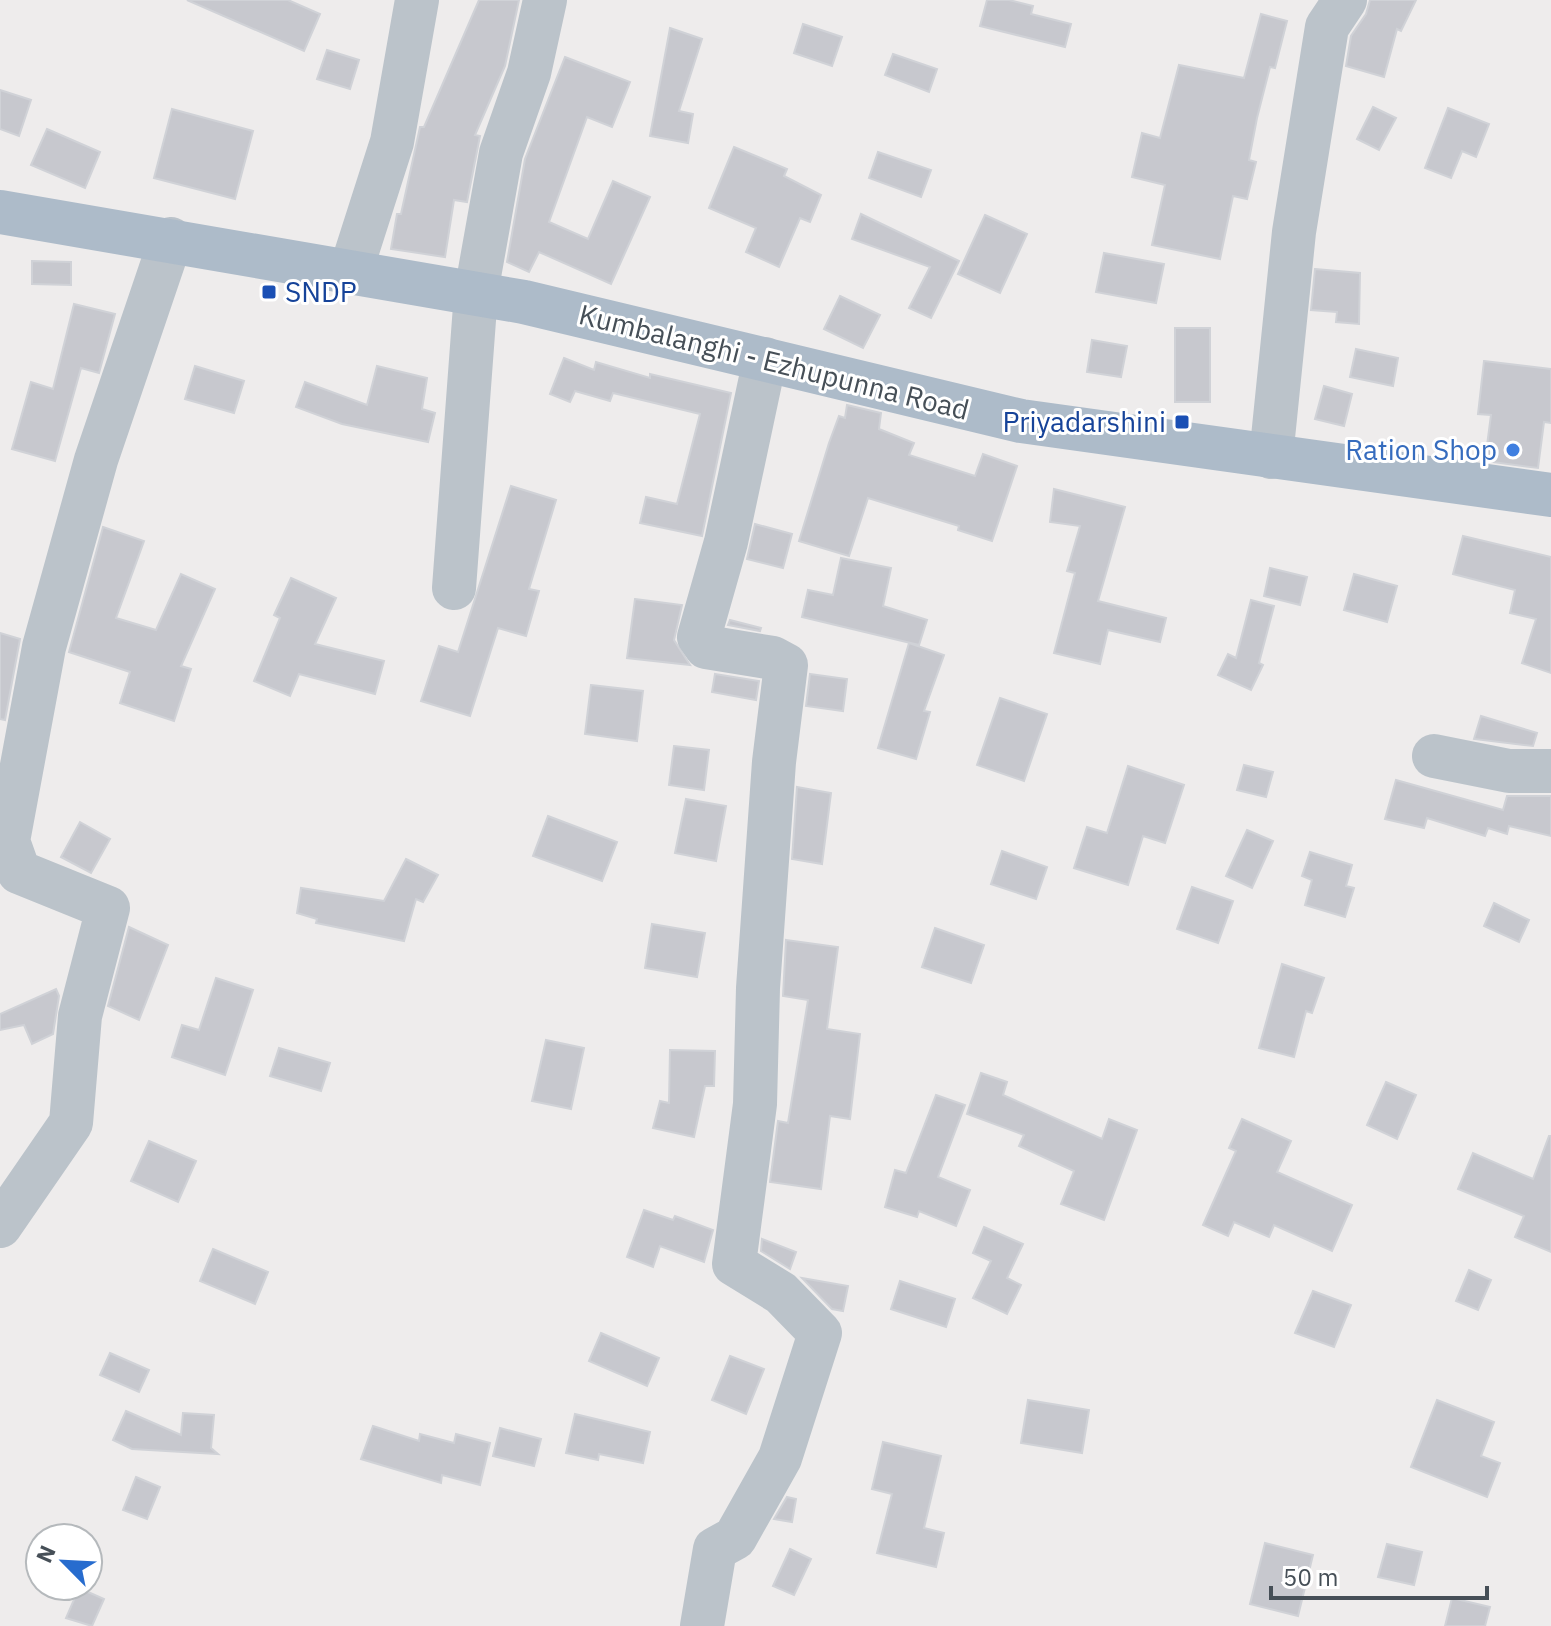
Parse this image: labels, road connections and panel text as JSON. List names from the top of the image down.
{
  "streets": {
    "main road": ["Kumbalanghi - Ezhupunna Road"]
  },
  "places": {
    "transit": ["SNDP", "Priyadarshini"],
    "other": ["Ration Shop"]
  },
  "scale_bar": "50 m",
  "north": "top left"
}
